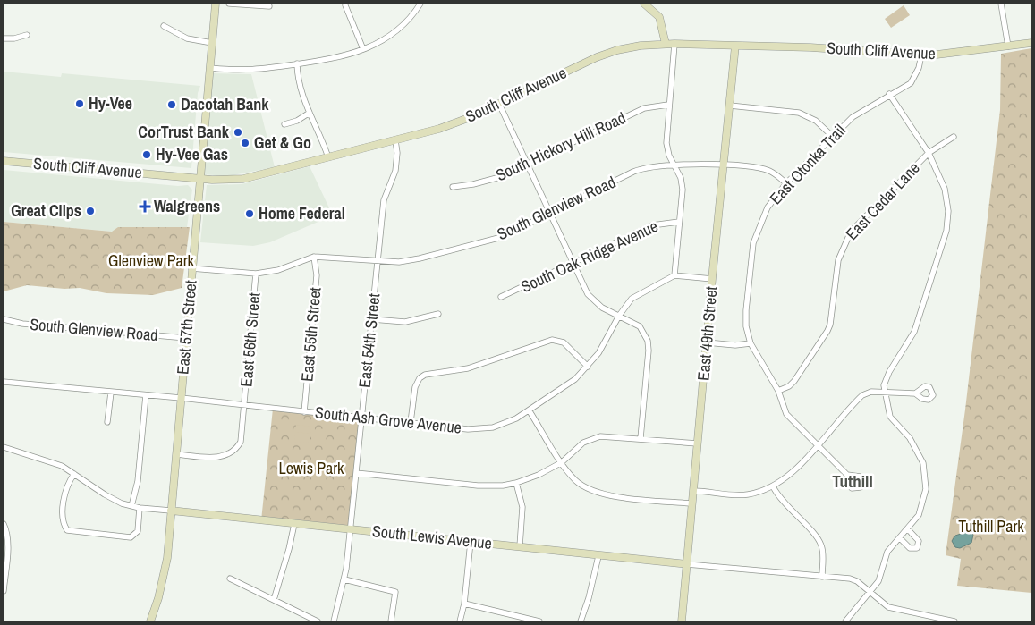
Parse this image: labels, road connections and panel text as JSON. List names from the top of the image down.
{
  "streets": {
    "main road": [
      "South Cliff Avenue",
      "East 57th Street",
      "East 49th Street",
      "South Lewis Avenue"
    ],
    "street": [
      "South Hickory Hill Road",
      "East Otonka Trail",
      "East Cedar Lane",
      "South Glenview Road",
      "South Oak Ridge Avenue",
      "East 55th Street",
      "East 56th Street",
      "East 54th Street",
      "South Ash Grove Avenue"
    ]
  },
  "crossings": [
    ["South Cliff Avenue", "East Otonka Trail"],
    ["South Cliff Avenue", "East 57th Street"],
    ["South Cliff Avenue", "East 49th Street"],
    ["South Cliff Avenue", "East 54th Street"],
    ["East Otonka Trail", "East Cedar Lane"],
    ["East Otonka Trail", "South Glenview Road"],
    ["South Glenview Road", "East 57th Street"],
    ["South Glenview Road", "East 49th Street"],
    ["South Glenview Road", "East 55th Street"],
    ["South Glenview Road", "East 56th Street"],
    ["South Glenview Road", "East 54th Street"],
    ["East 57th Street", "East 56th Street"],
    ["East 57th Street", "South Ash Grove Avenue"],
    ["East 57th Street", "South Lewis Avenue"],
    ["East 49th Street", "South Lewis Avenue"],
    ["East 55th Street", "South Ash Grove Avenue"],
    ["East 56th Street", "South Ash Grove Avenue"],
    ["East 54th Street", "South Ash Grove Avenue"],
    ["East 54th Street", "South Lewis Avenue"]
  ],
  "districts": ["Tuthill"],
  "parks": ["Glenview Park", "Lewis Park", "Tuthill Park"],
  "places": {
    "other": [
      "Hy-Vee",
      "Dacotah Bank",
      "CorTrust Bank",
      "Get & Go",
      "Hy-Vee Gas",
      "Great Clips",
      "Home Federal"
    ],
    "health": ["Walgreens"]
  }
}
